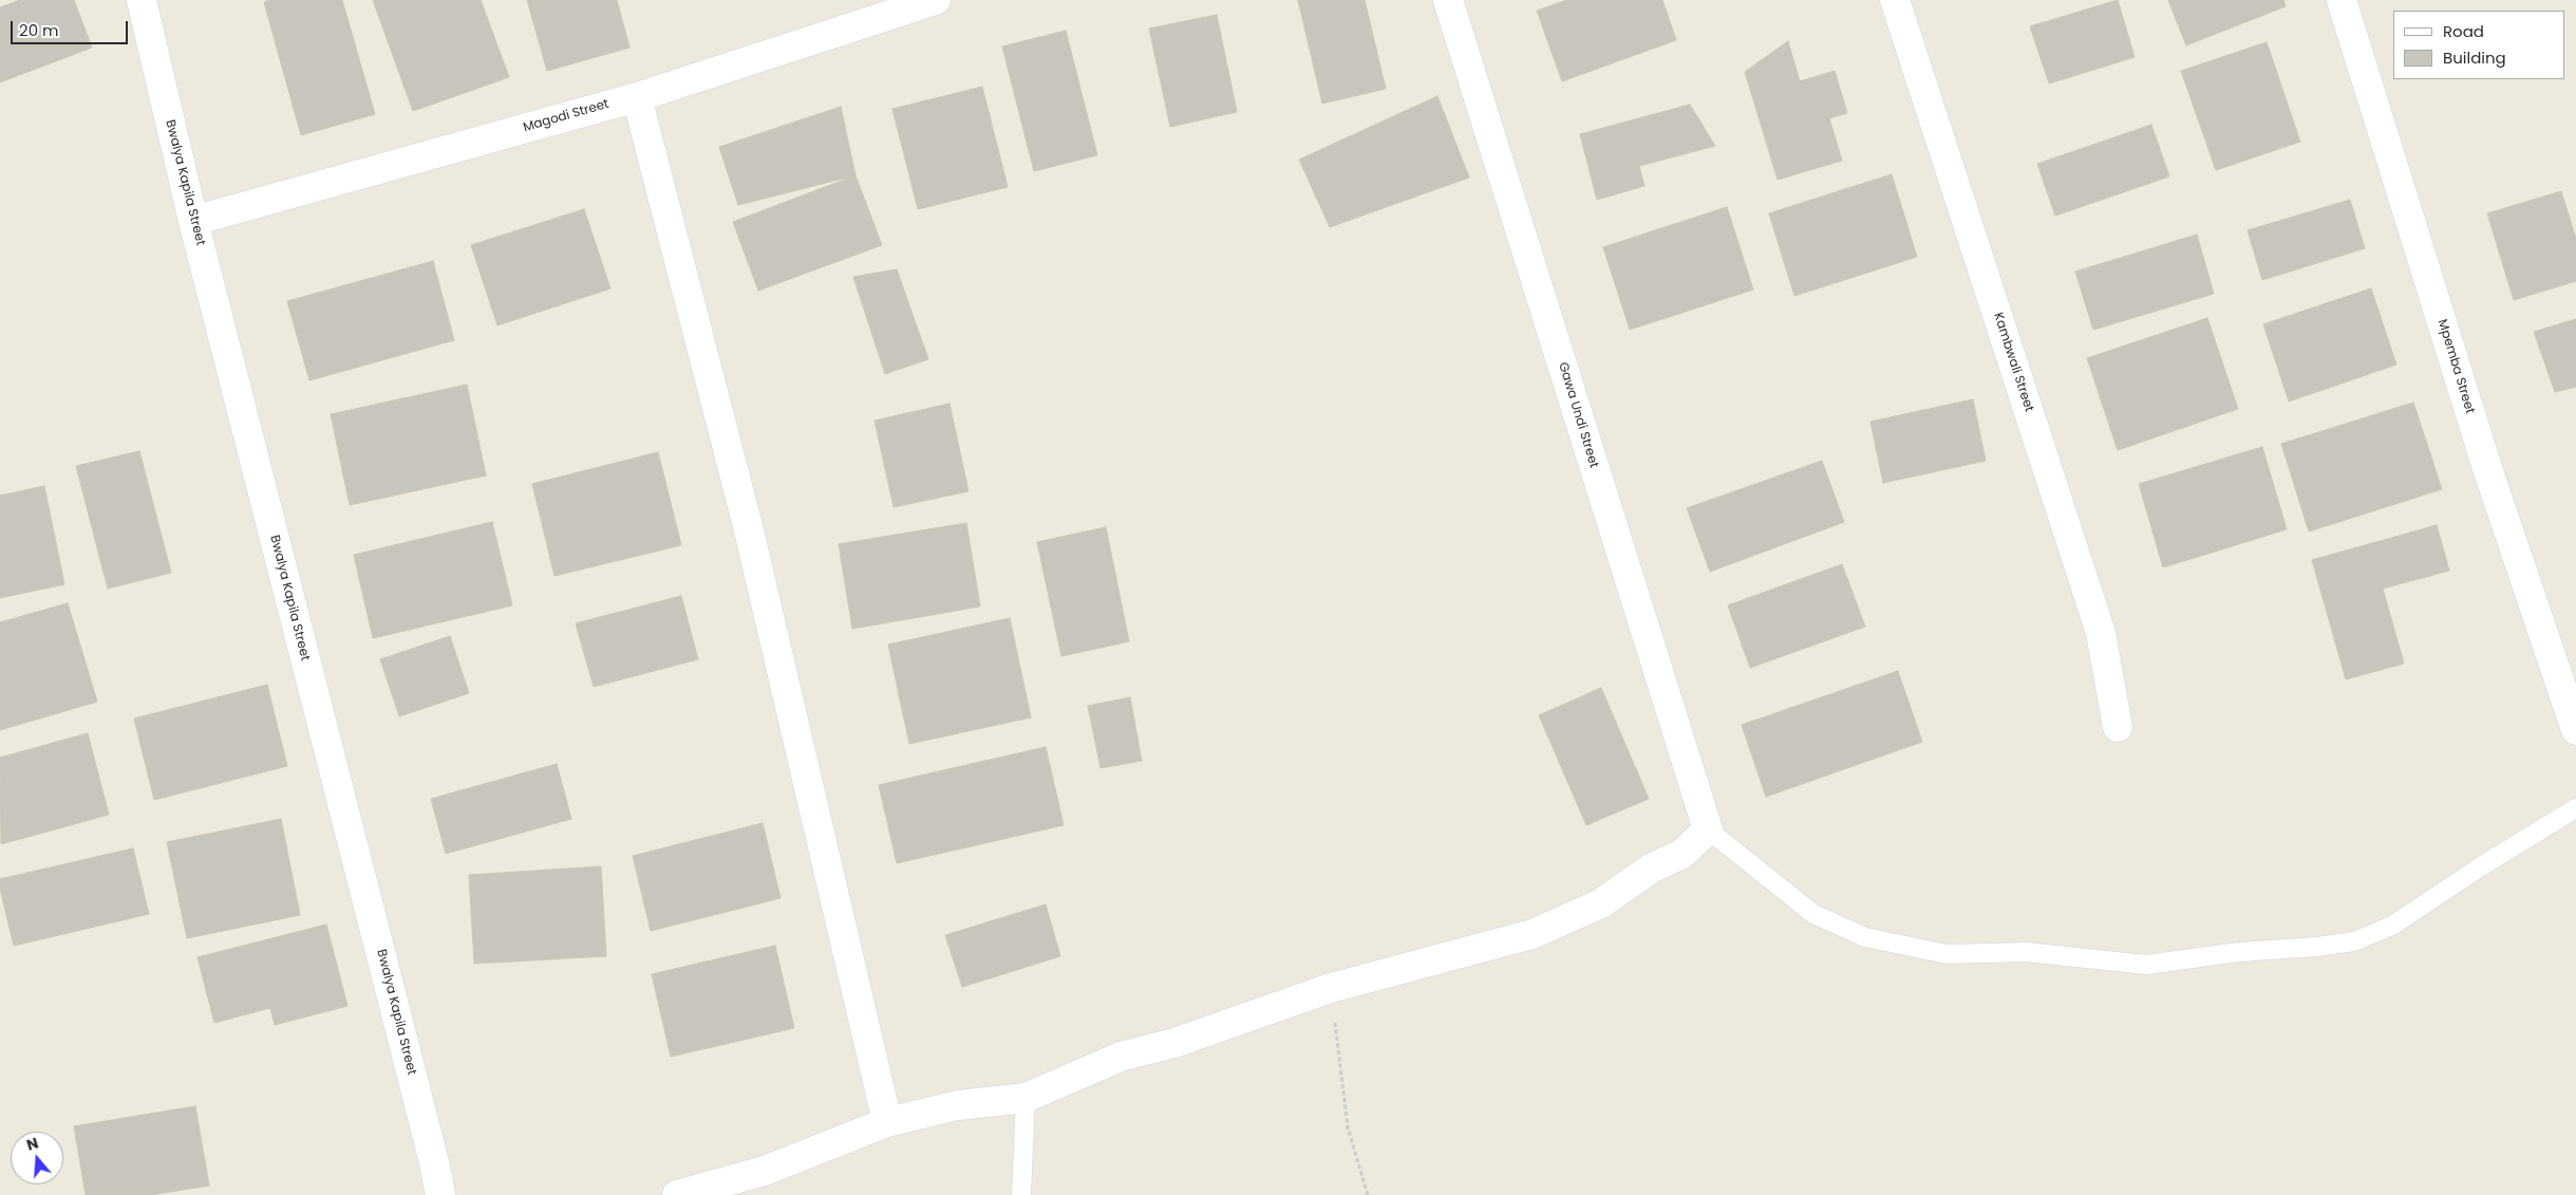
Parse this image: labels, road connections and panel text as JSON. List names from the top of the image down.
{
  "streets": {
    "street": [
      "Magodi Street",
      "Bwalya Kapila Street",
      "Kambwali Street",
      "Mpemba Street",
      "Gawa Undi Street"
    ]
  },
  "crossings": [
    ["Magodi Street", "Bwalya Kapila Street"]
  ],
  "legend": ["Road", "Building"],
  "scale_bar": "20 m",
  "north": "top"
}
